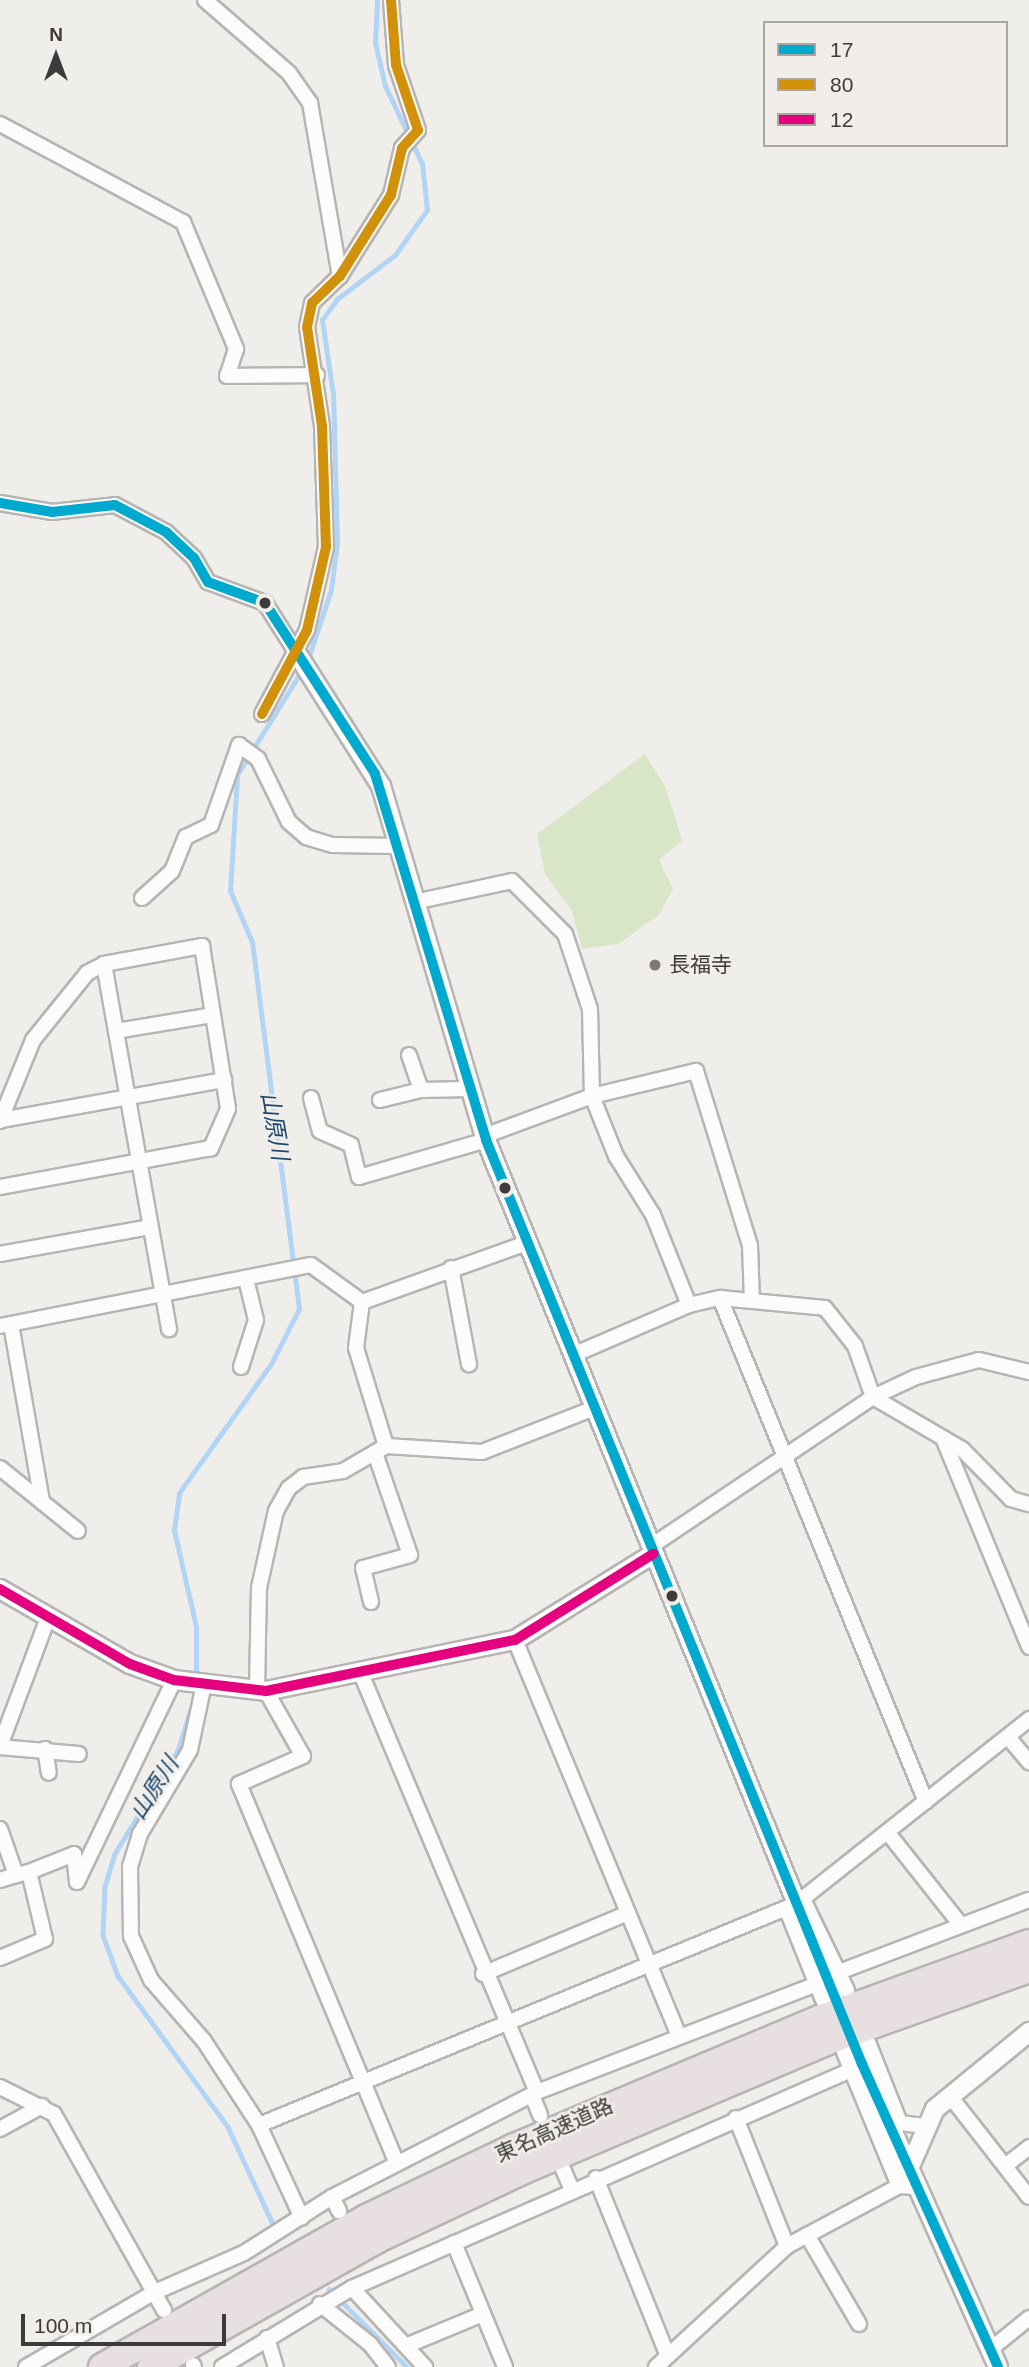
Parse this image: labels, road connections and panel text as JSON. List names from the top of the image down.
{
  "streets": {
    "highway": ["東名高速道路"]
  },
  "water": ["山原川"],
  "places": ["長福寺"],
  "lines": ["transit line 80", "transit line 17", "transit line 12"],
  "legend": ["17", "80", "12"],
  "scale_bar": "100 m",
  "north": "top"
}
